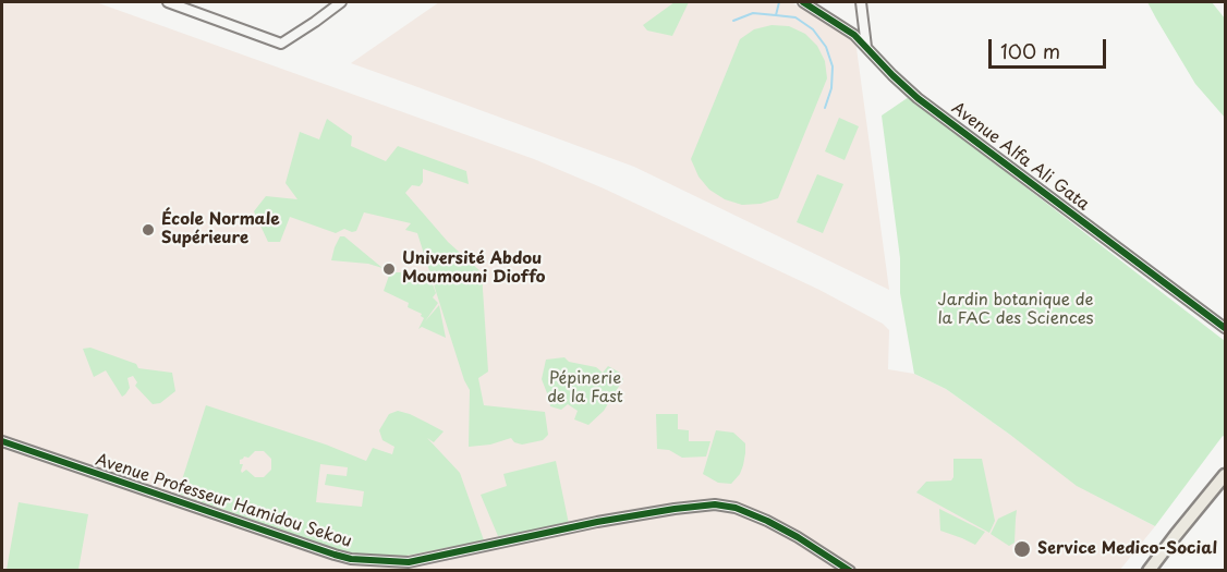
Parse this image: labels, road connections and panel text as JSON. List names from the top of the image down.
{
  "streets": {
    "street": ["Avenue Alfa Ali Gata", "Avenue Professeur Hamidou Sekou"]
  },
  "parks": ["Jardin botanique de la FAC des Sciences", "Pépinerie de la Fast"],
  "places": ["École Normale Supérieure", "Université Abdou Moumouni Dioffo", "Service Medico-Social"],
  "scale_bar": "100 m"
}
